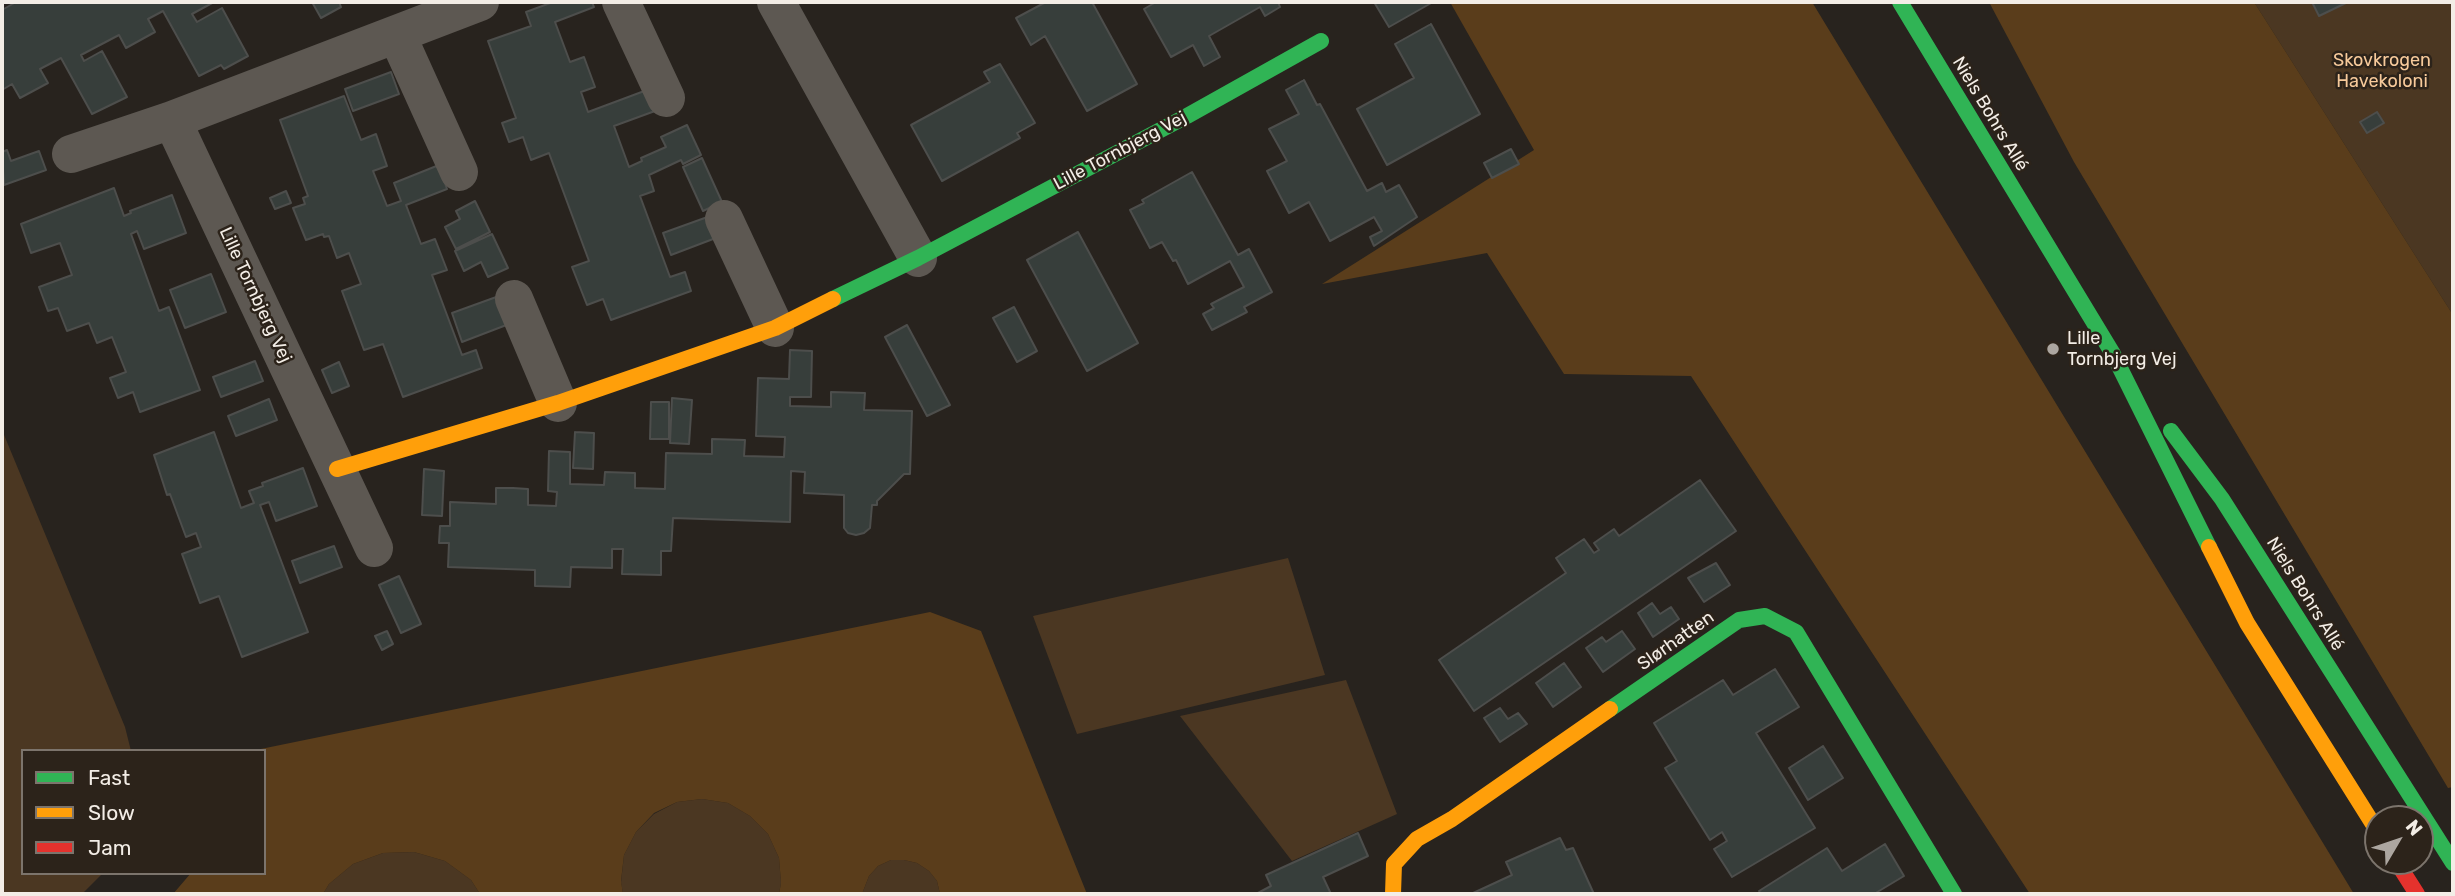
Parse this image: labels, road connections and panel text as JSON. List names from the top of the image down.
{
  "streets": {
    "street": ["Niels Bohrs Allé", "Lille Tornbjerg Vej", "Slørhatten"]
  },
  "parks": ["Skovkrogen Havekoloni"],
  "places": ["Lille Tornbjerg Vej"],
  "legend": ["Fast", "Slow", "Jam"],
  "north": "top right"
}
